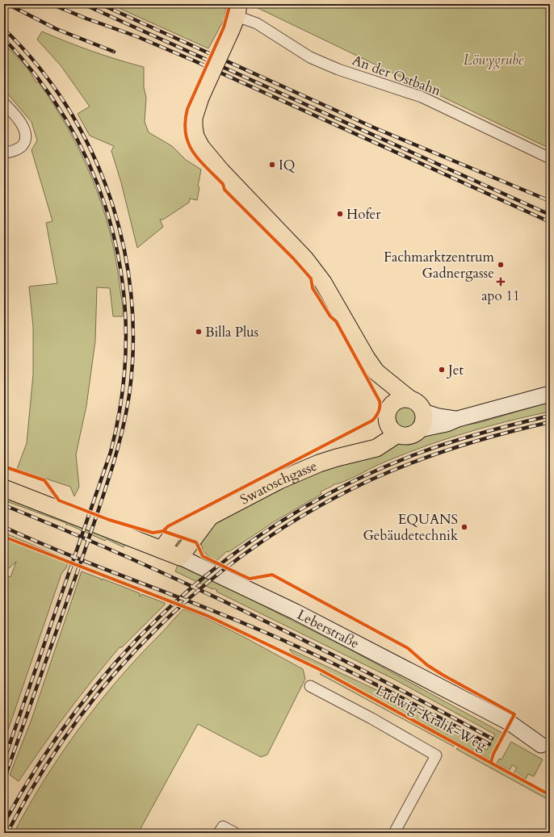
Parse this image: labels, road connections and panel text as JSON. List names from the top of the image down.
{
  "streets": {
    "main road": ["Swatoschgasse", "Leberstraße"],
    "street": ["An der Ostbahn"],
    "cycle path": ["Ludwig-Kralik-Weg"]
  },
  "crossings": [
    ["Swatoschgasse", "Leberstraße"]
  ],
  "parks": ["Löwygrube"],
  "places": {
    "other": [
      "IQ",
      "Hofer",
      "Fachmarktzentrum Gadnergasse",
      "Billa Plus",
      "Jet",
      "EQUANS Gebäudetechnik"
    ],
    "health": ["apo 11"]
  }
}
